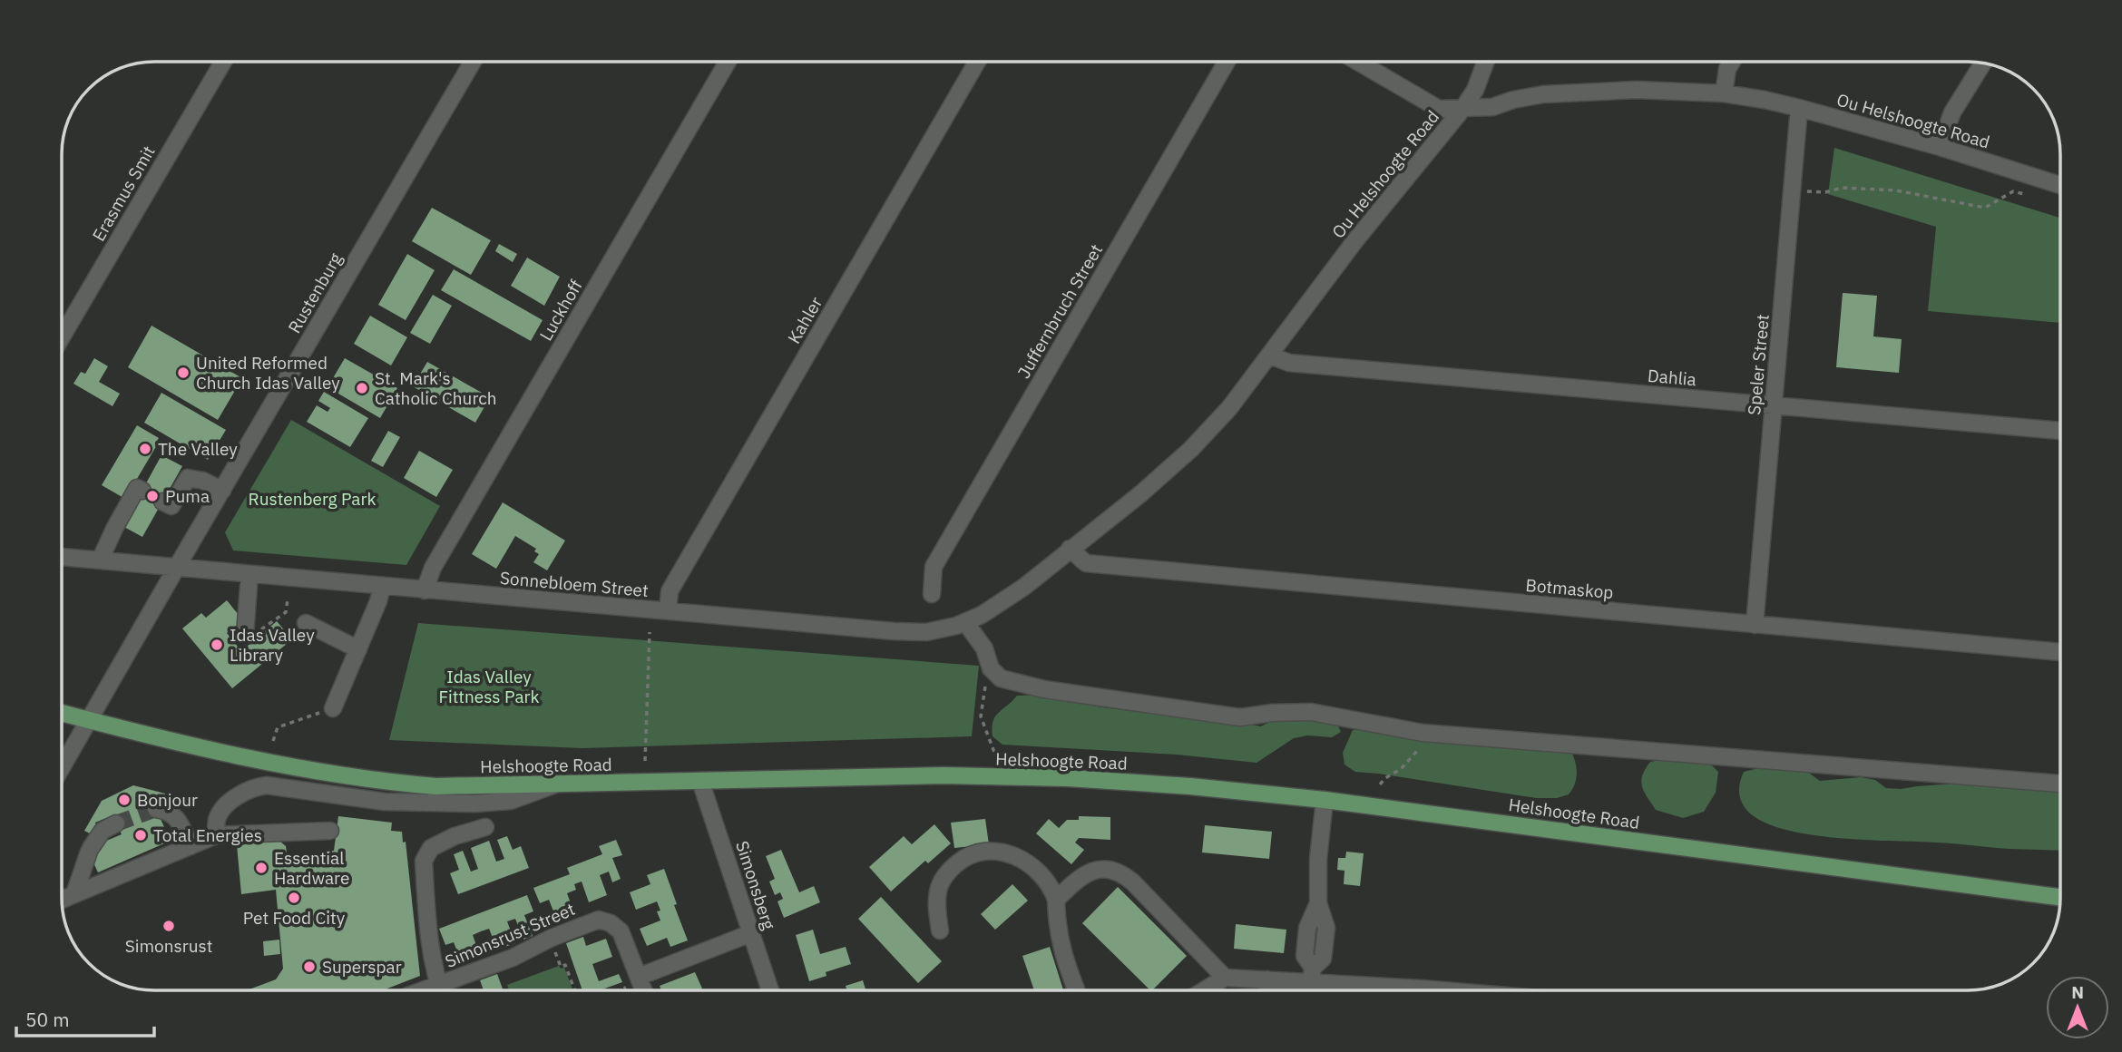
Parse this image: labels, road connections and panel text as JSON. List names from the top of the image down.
{
  "streets": {
    "main road": ["Helshoogte Road"],
    "street": [
      "Ou Helshoogte Road",
      "Erasmus Smit",
      "Rustenburg",
      "Luckhoff",
      "Juffernbruch Street",
      "Kahler",
      "Speler Street",
      "Dahlia",
      "Sonnebloem Street",
      "Botmaskop",
      "Simonsberg",
      "Simonsrust Street"
    ]
  },
  "crossings": [
    ["Ou Helshoogte Road", "Speler Street"],
    ["Ou Helshoogte Road", "Dahlia"],
    ["Ou Helshoogte Road", "Sonnebloem Street"],
    ["Ou Helshoogte Road", "Botmaskop"],
    ["Rustenburg", "Sonnebloem Street"],
    ["Rustenburg", "Helshoogte Road"],
    ["Luckhoff", "Sonnebloem Street"],
    ["Kahler", "Sonnebloem Street"],
    ["Speler Street", "Dahlia"],
    ["Speler Street", "Botmaskop"],
    ["Sonnebloem Street", "Botmaskop"],
    ["Helshoogte Road", "Simonsberg"]
  ],
  "parks": ["Rustenberg Park", "Idas Valley Fittness Park"],
  "places": [
    "United Reformed Church Idas Valley",
    "St. Mark's Catholic Church",
    "The Valley",
    "Puma",
    "Idas Valley Library",
    "Bonjour",
    "Total Energies",
    "Essential Hardware",
    "Pet Food City",
    "Simonsrust",
    "Superspar"
  ],
  "scale_bar": "50 m",
  "north": "top"
}
